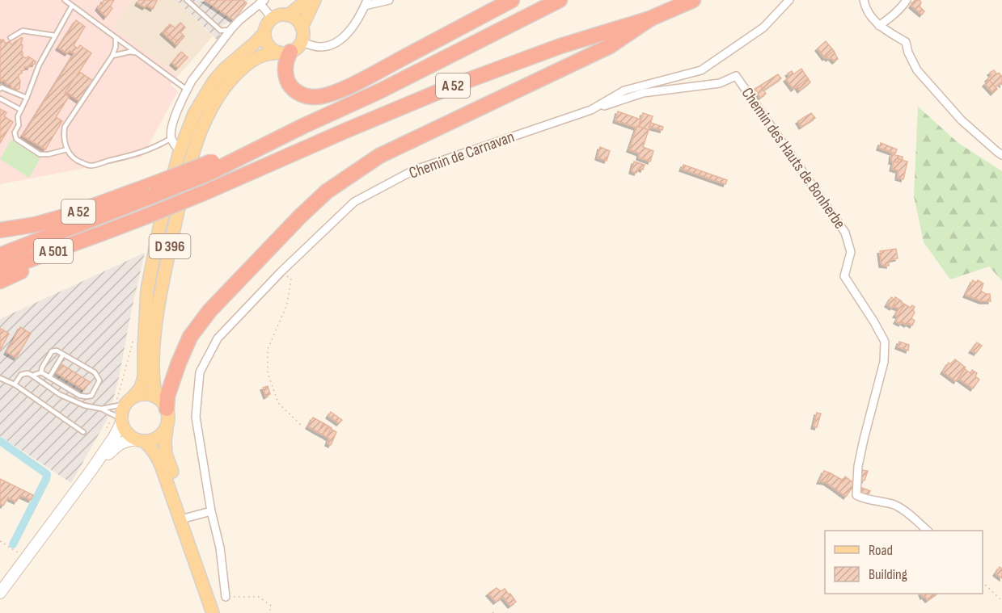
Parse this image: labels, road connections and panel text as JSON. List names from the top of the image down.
{
  "streets": {
    "highway": ["A 52", "A 501"],
    "main road": ["D 396"],
    "street": ["Chemin de Carnavan", "Chemin des Hauts de Bonherbe"]
  },
  "crossings": [
    ["A 52", "A 501"],
    ["Chemin de Carnavan", "Chemin des Hauts de Bonherbe"]
  ],
  "legend": ["Road", "Building"]
}
